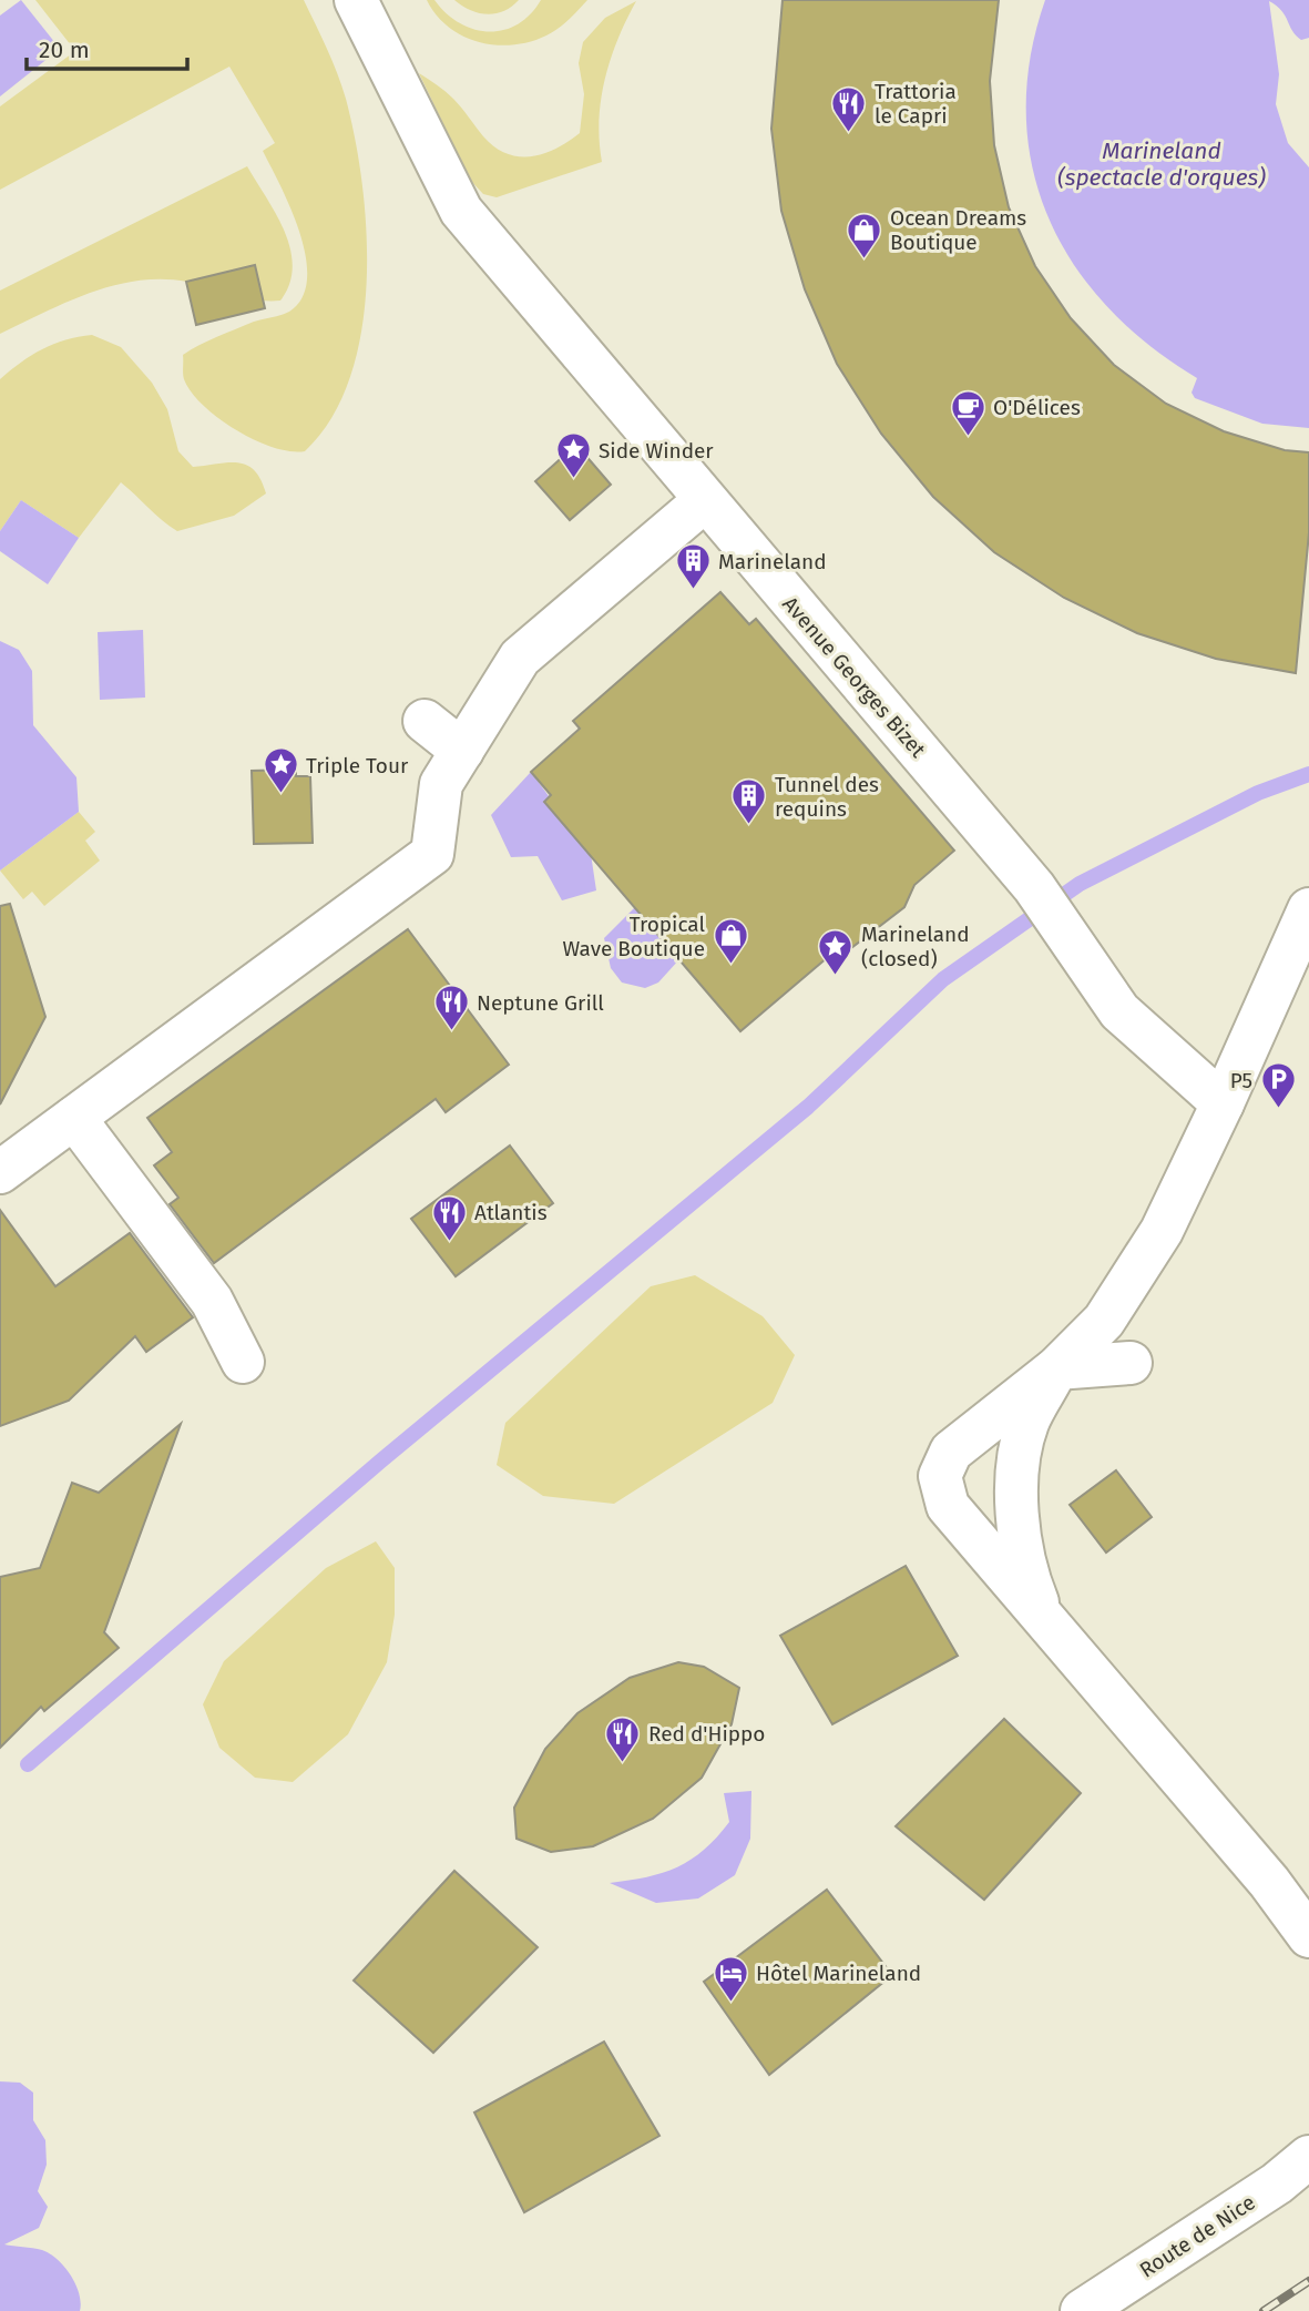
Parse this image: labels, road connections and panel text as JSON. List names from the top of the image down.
{
  "streets": {
    "street": ["Avenue Georges Bizet", "Route de Nice"]
  },
  "water": ["Marineland (spectacle d'orques)"],
  "places": {
    "restaurant": [
      "Trattoria le Capri",
      "Neptune Grill",
      "Atlantis",
      "Red d'Hippo"
    ],
    "shop": ["Ocean Dreams Boutique", "Tropical Wave Boutique"],
    "cafe": ["O'Délices"],
    "place": ["Side Winder", "Triple Tour", "Marineland (closed)"],
    "building": ["Marineland", "Tunnel des requins"],
    "parking": ["P5"],
    "hotel": ["Hôtel Marineland"]
  },
  "scale_bar": "20 m"
}
